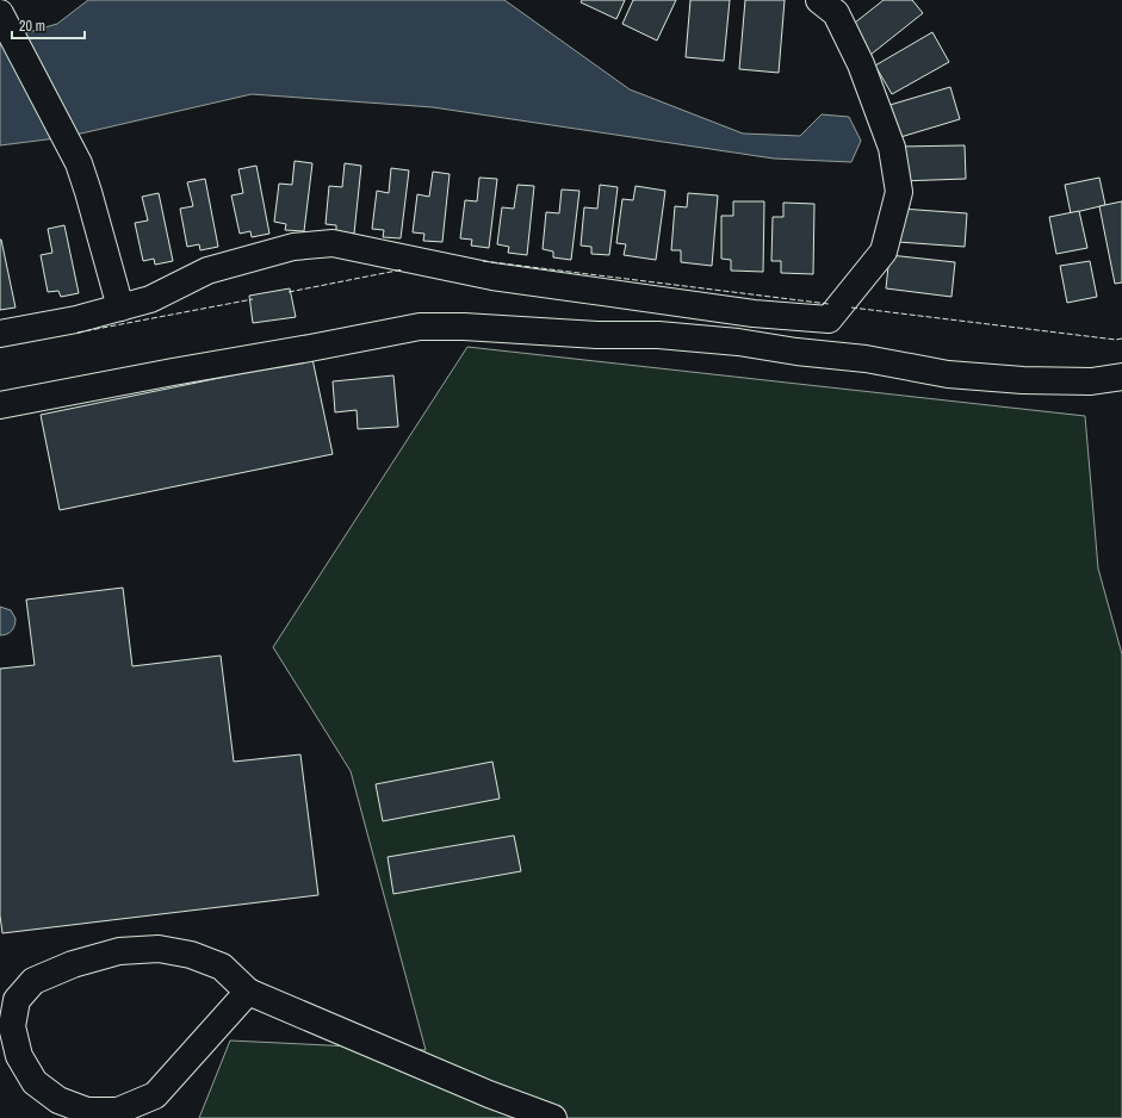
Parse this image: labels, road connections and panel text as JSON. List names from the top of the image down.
{
  "scale_bar": "20 m"
}
